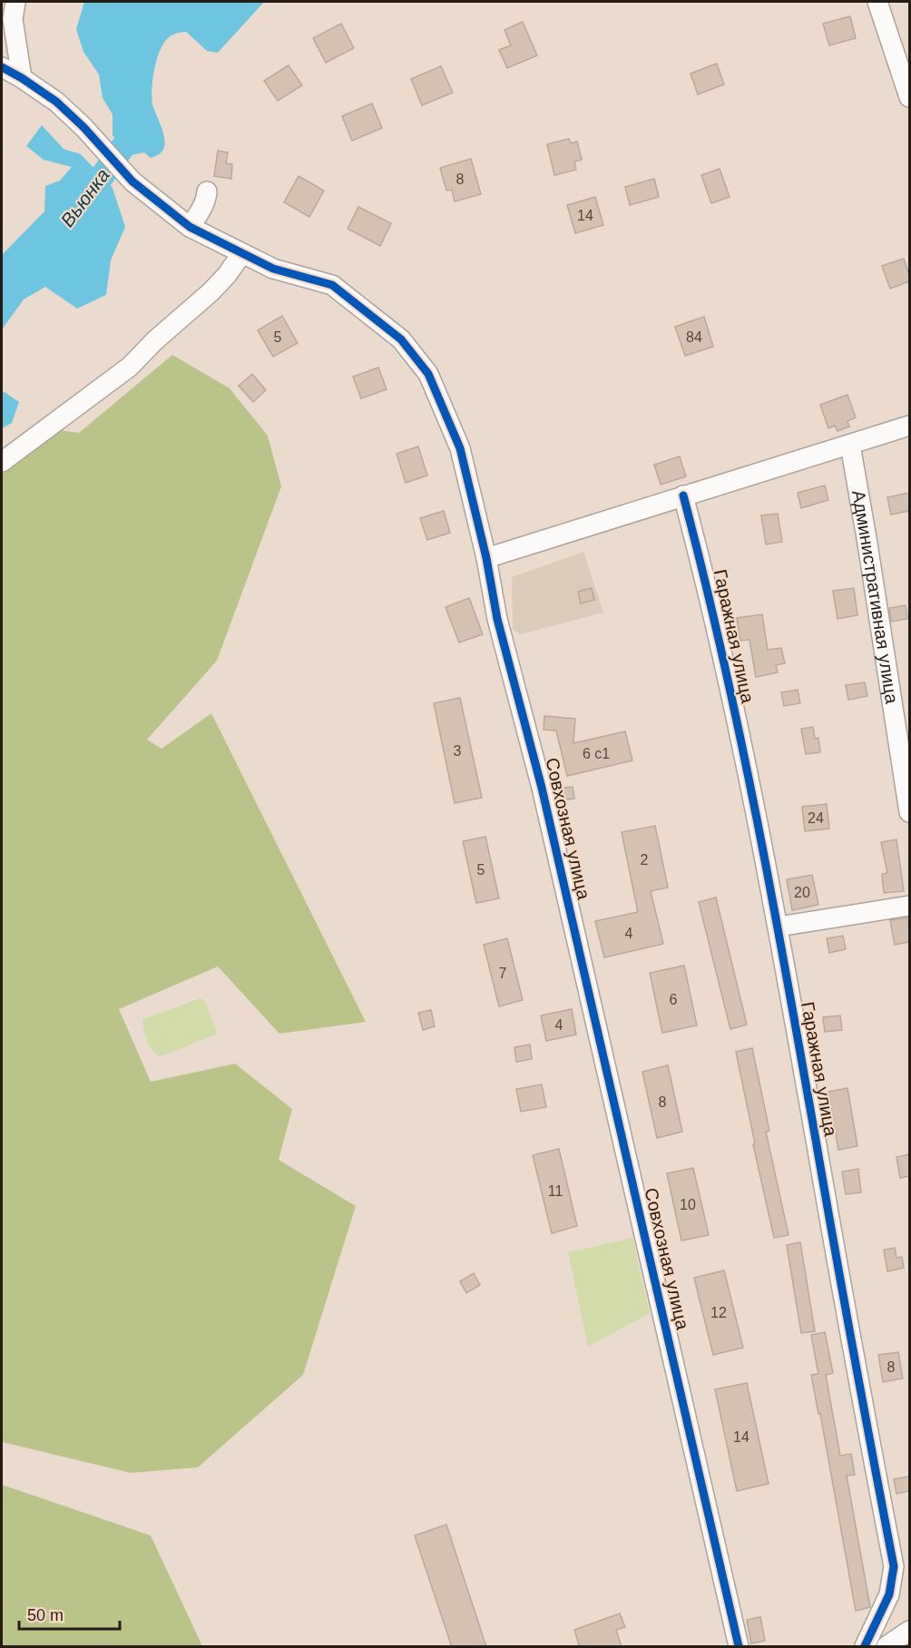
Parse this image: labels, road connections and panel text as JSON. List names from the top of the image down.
{
  "streets": {
    "street": ["Административная улица", "Гаражная улица", "Совхозная улица"]
  },
  "water": ["Вьюнка"],
  "house_numbers": [
    "8",
    "14",
    "5",
    "84",
    "3",
    "6 с1",
    "24",
    "2",
    "5",
    "20",
    "4",
    "7",
    "6",
    "4",
    "8",
    "11",
    "10",
    "12",
    "8",
    "14"
  ],
  "scale_bar": "50 m"
}
